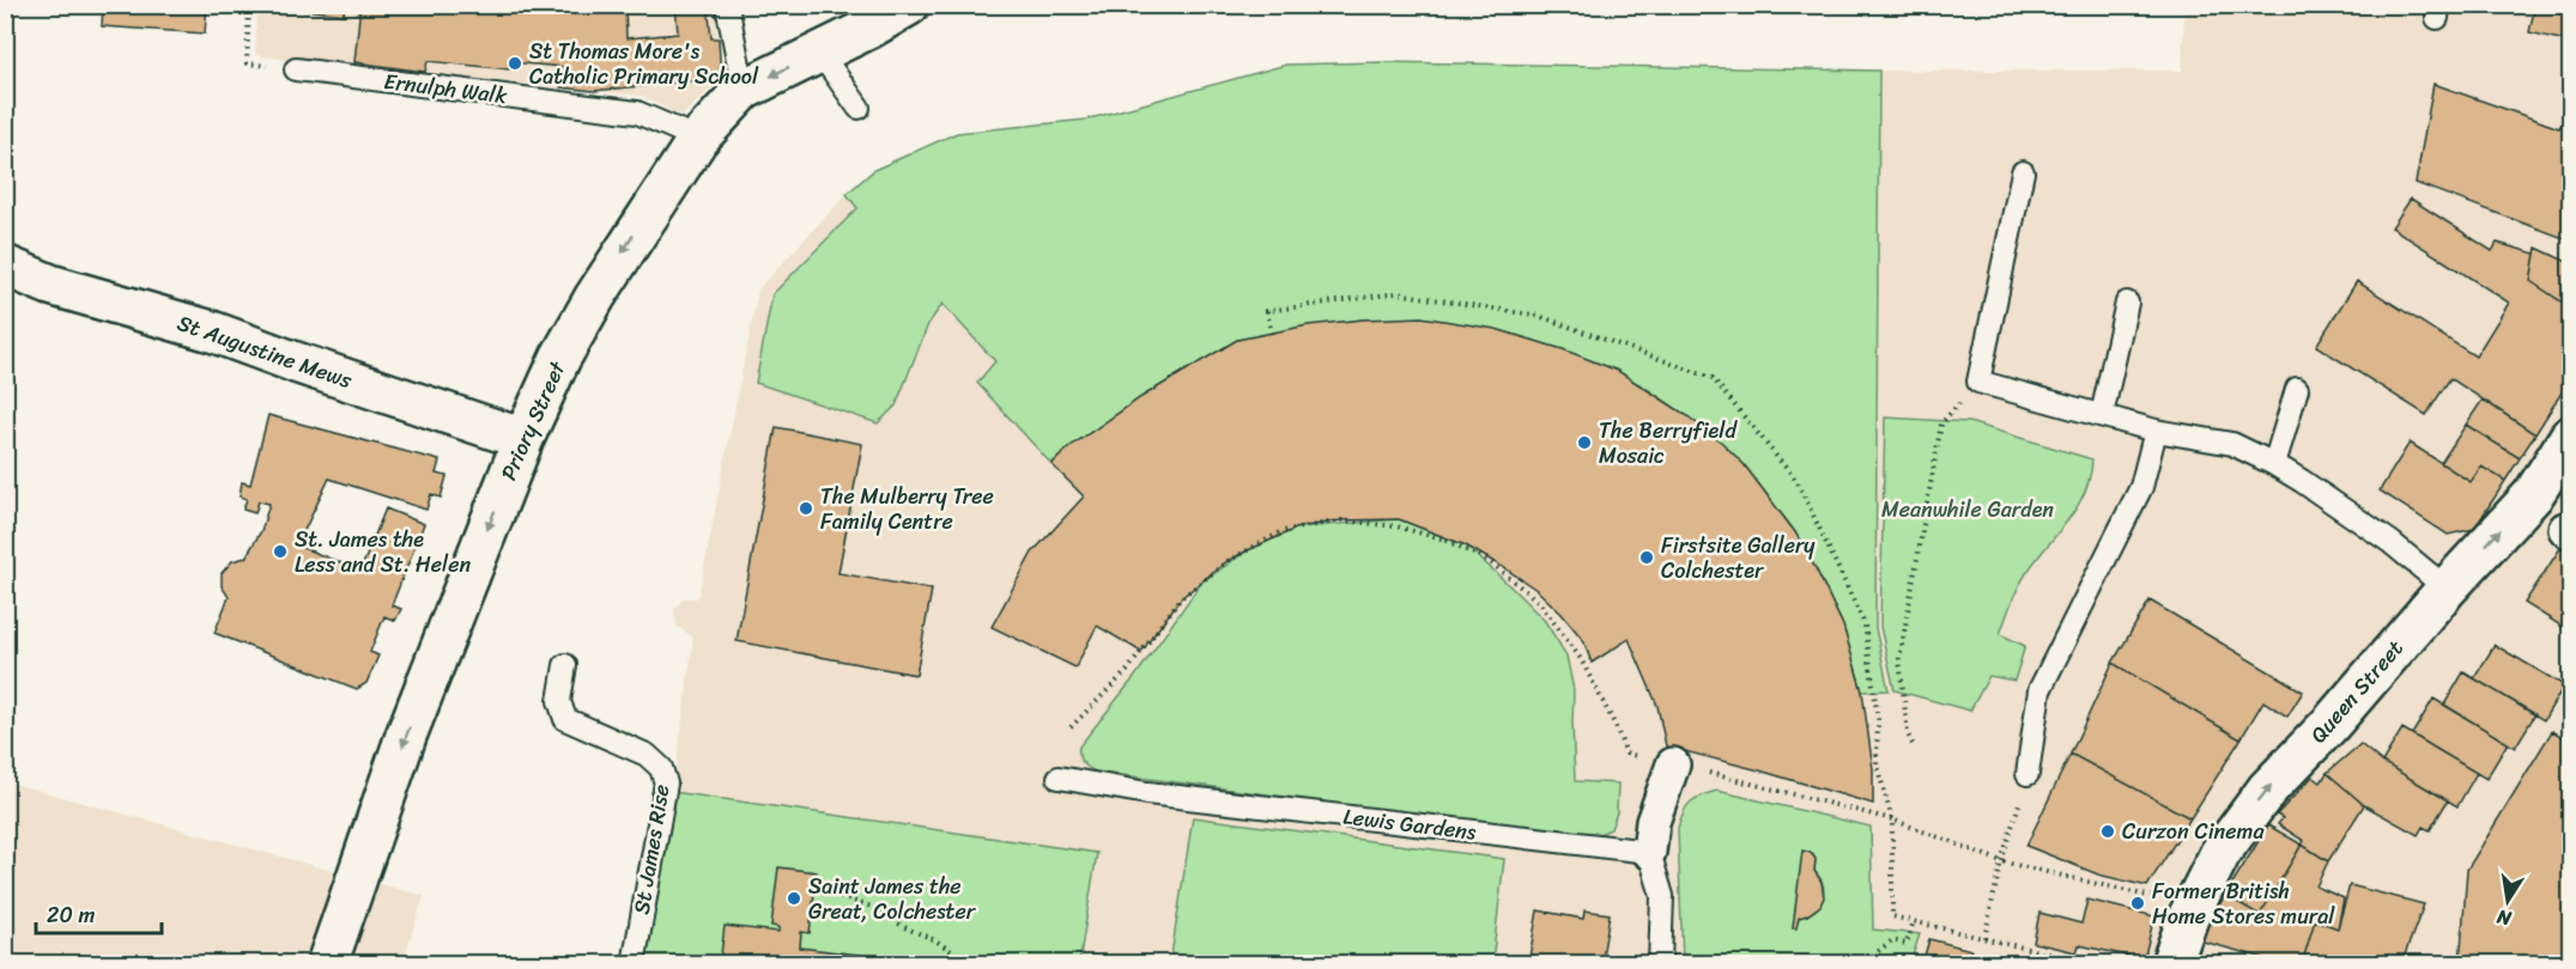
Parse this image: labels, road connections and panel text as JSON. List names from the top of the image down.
{
  "streets": {
    "street": ["St Augustine Mews", "Priory Street", "Queen Street"],
    "lane": ["Ernulph Walk", "Lewis Gardens", "St James Rise"]
  },
  "crossings": [
    ["Ernulph Walk", "Priory Street"],
    ["St Augustine Mews", "Priory Street"]
  ],
  "one_way": ["Priory Street", "Queen Street"],
  "parks": ["Meanwhile Garden"],
  "places": [
    "St Thomas More's Catholic Primary School",
    "The Berryfield Mosaic",
    "The Mulberry Tree Family Centre",
    "St. James the Less and St. Helen",
    "Firstsite Gallery Colchester",
    "Curzon Cinema",
    "Saint James the Great, Colchester",
    "Former British Home Stores mural"
  ],
  "scale_bar": "20 m",
  "north": "bottom"
}
